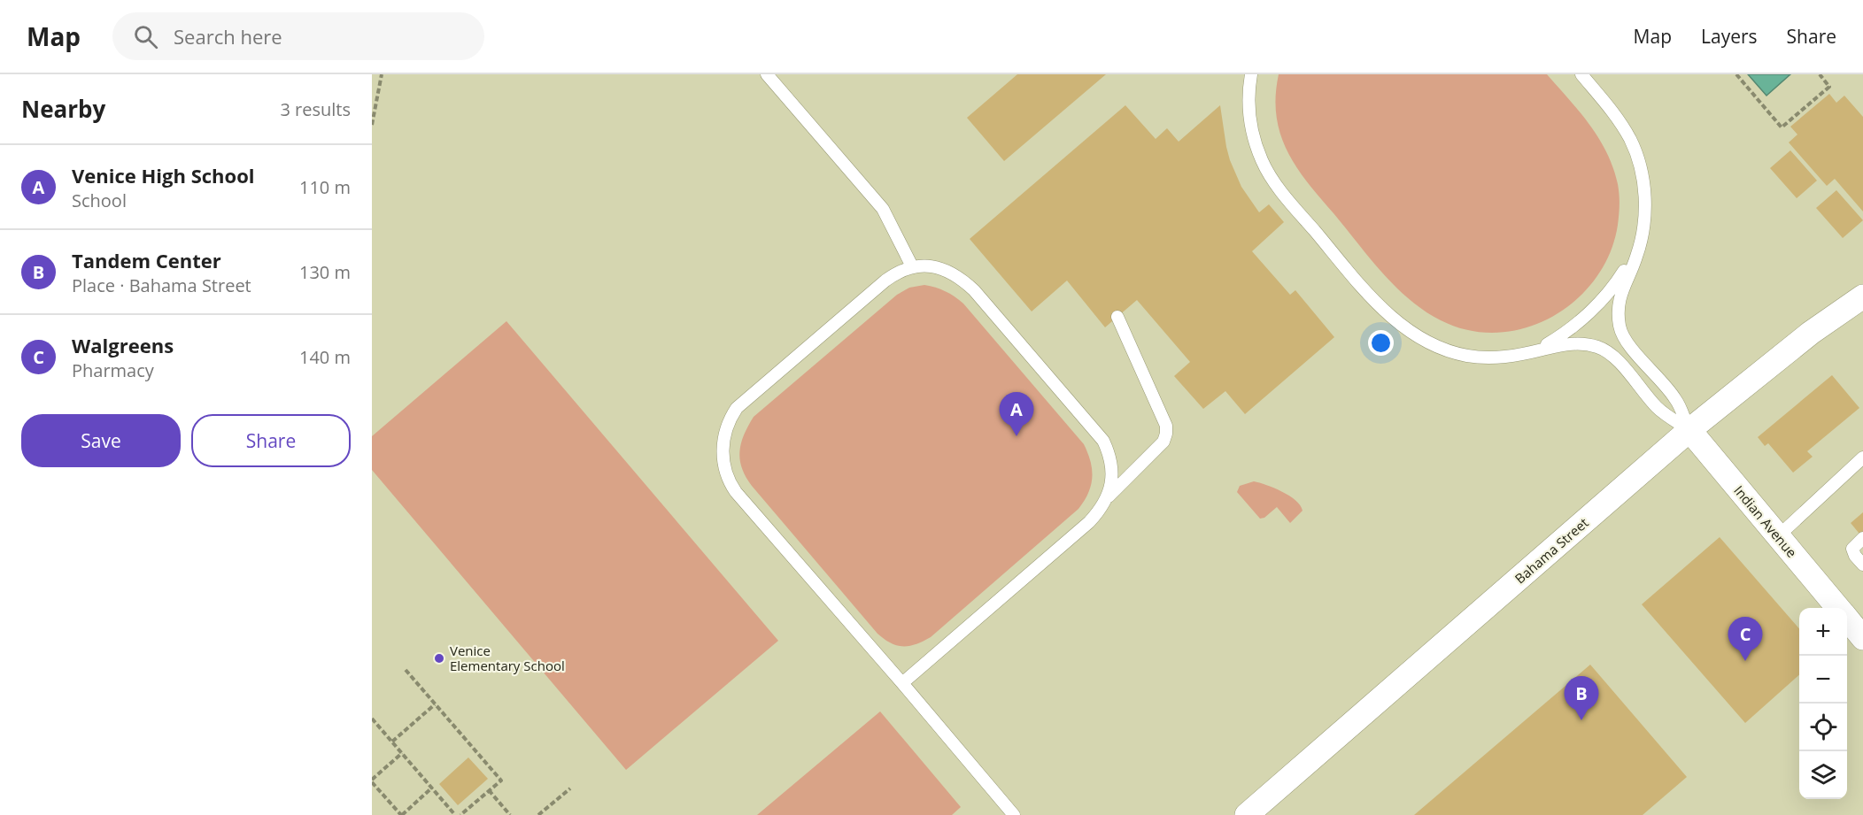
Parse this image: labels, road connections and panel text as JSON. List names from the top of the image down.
{
  "streets": {
    "street": ["Indian Avenue", "Bahama Street"]
  },
  "crossings": [
    ["Indian Avenue", "Bahama Street"]
  ],
  "places": ["Venice Elementary School"],
  "page": {
    "header": "Map",
    "search": "Search here",
    "nav": ["Map", "Layers", "Share"],
    "heading": ["Nearby", "3 results"],
    "list": [
      {
        "mark": "A",
        "name": "Venice High School",
        "note": "School",
        "value": "110 m"
      },
      {
        "mark": "B",
        "name": "Tandem Center",
        "note": "Place · Bahama Street",
        "value": "130 m"
      },
      {
        "mark": "C",
        "name": "Walgreens",
        "note": "Pharmacy",
        "value": "140 m"
      }
    ],
    "pins": ["A", "C", "B"],
    "buttons": ["Save", "Share"],
    "map_buttons": ["+", "−"]
  }
}
